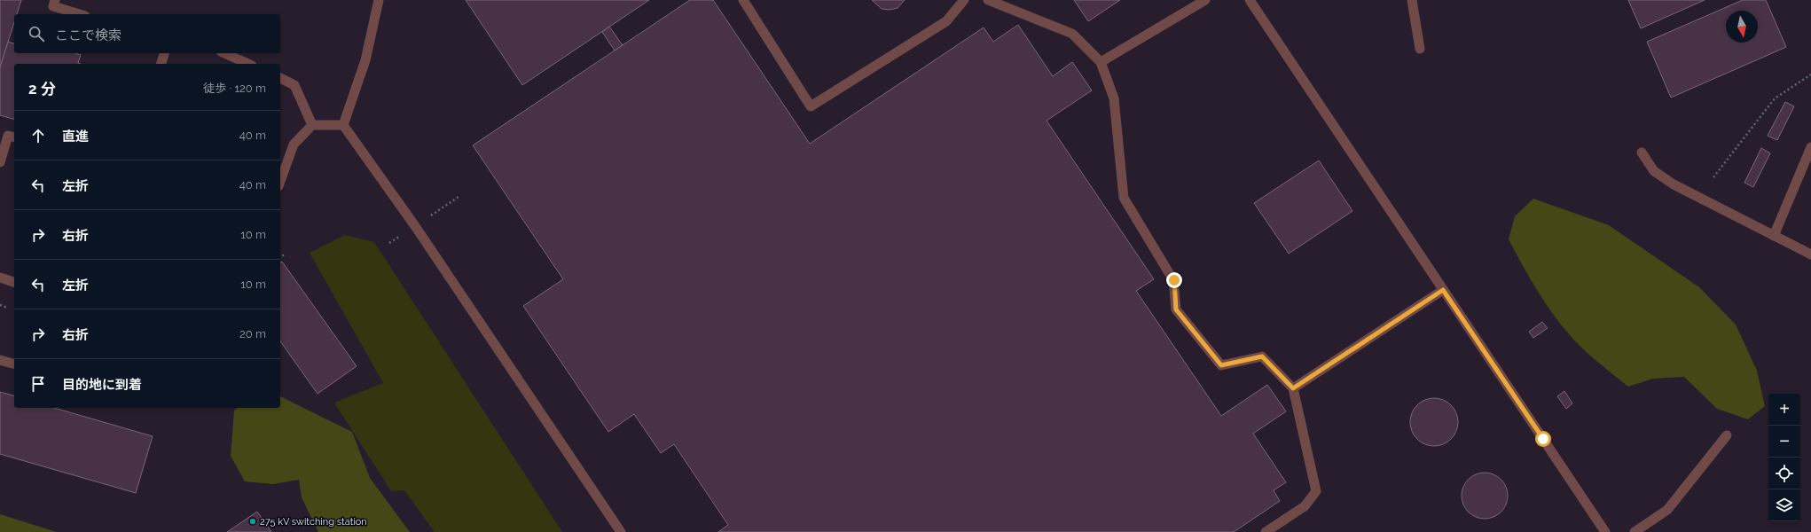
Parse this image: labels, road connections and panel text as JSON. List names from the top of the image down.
{
  "places": ["275 kV switching station"],
  "north": "bottom",
  "page": {
    "search": "ここで検索",
    "heading": ["2 分", "徒歩 · 120 m"],
    "list": [
      ["直進", "40 m"],
      ["左折", "40 m"],
      ["右折", "10 m"],
      ["左折", "10 m"],
      ["右折", "20 m"],
      "目的地に到着"
    ],
    "map_buttons": ["+", "−"]
  }
}
